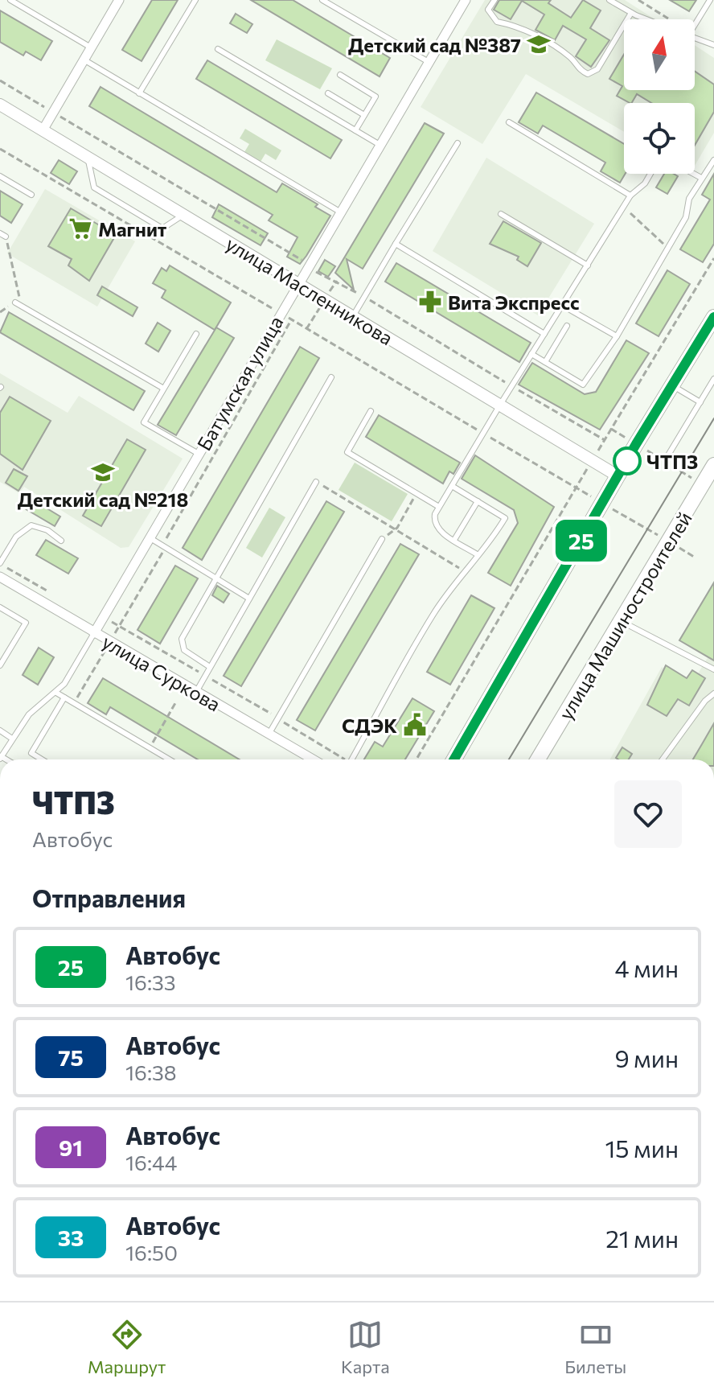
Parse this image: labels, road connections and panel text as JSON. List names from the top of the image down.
{
  "streets": {
    "main road": ["улица Машиностроителей"],
    "street": ["улица Масленникова", "Батумская улица", "улица Суркова"]
  },
  "crossings": [
    ["улица Масленникова", "Батумская улица"],
    ["Батумская улица", "улица Суркова"]
  ],
  "places": {
    "school or university": ["Детский сад №387", "Детский сад №218"],
    "supermarket": ["Магнит"],
    "pharmacy": ["Вита Экспресс"],
    "other": ["ЧТПЗ"],
    "public building": ["СДЭК"]
  },
  "lines": ["bus line 25"],
  "north": "top",
  "page": {
    "on_map": "25",
    "heading": [
      ["ЧТПЗ", "Автобус"],
      "Отправления"
    ],
    "list": [
      {
        "mark": "25",
        "name": "Автобус",
        "note": "16:33",
        "value": "4 мин"
      },
      {
        "mark": "75",
        "name": "Автобус",
        "note": "16:38",
        "value": "9 мин"
      },
      {
        "mark": "91",
        "name": "Автобус",
        "note": "16:44",
        "value": "15 мин"
      },
      {
        "mark": "33",
        "name": "Автобус",
        "note": "16:50",
        "value": "21 мин"
      }
    ],
    "tabs": ["Маршрут", "Карта", "Билеты"]
  }
}
